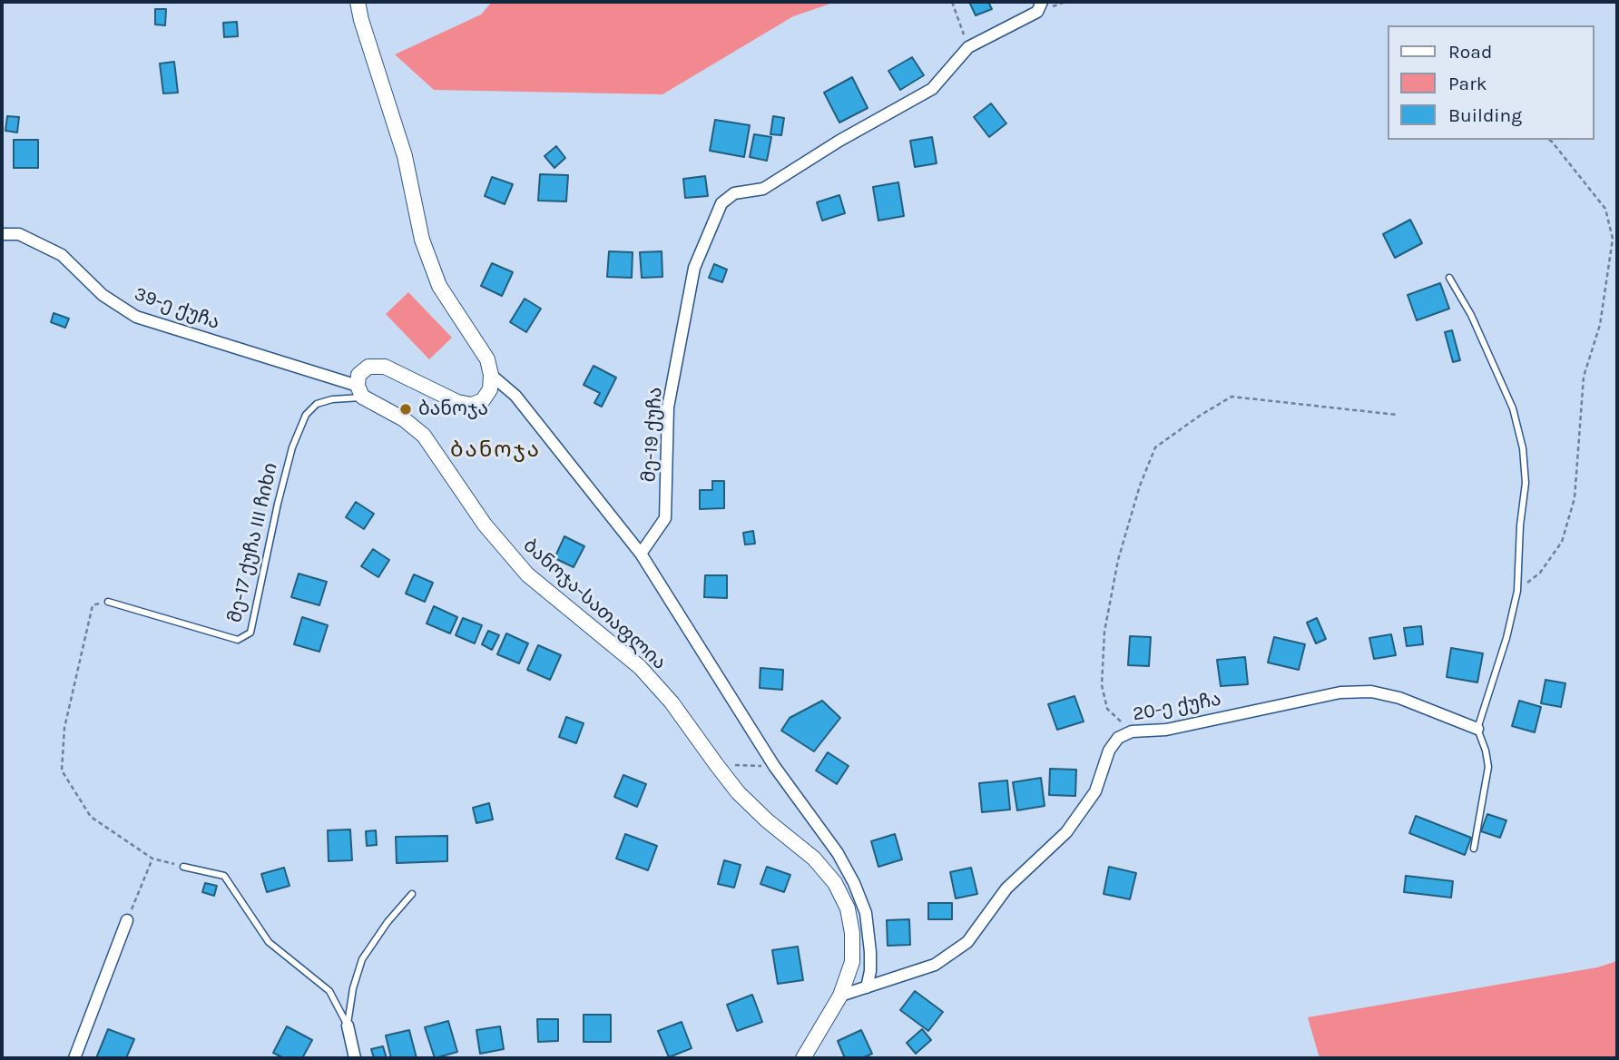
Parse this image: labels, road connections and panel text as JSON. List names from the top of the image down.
{
  "streets": {
    "street": [
      "39-ე ქუჩა",
      "მე-19 ქუჩა",
      "ბანოჯა-სათაფლია",
      "20-ე ქუჩა"
    ],
    "lane": ["მე-17 ქუჩა III ჩიხი"]
  },
  "crossings": [
    ["39-ე ქუჩა", "მე-17 ქუჩა III ჩიხი"],
    ["39-ე ქუჩა", "ბანოჯა-სათაფლია"],
    ["მე-17 ქუჩა III ჩიხი", "ბანოჯა-სათაფლია"],
    ["ბანოჯა-სათაფლია", "20-ე ქუჩა"]
  ],
  "districts": ["ბანოჯა"],
  "places": ["ბანოჯა"],
  "legend": ["Road", "Park", "Building"]
}
